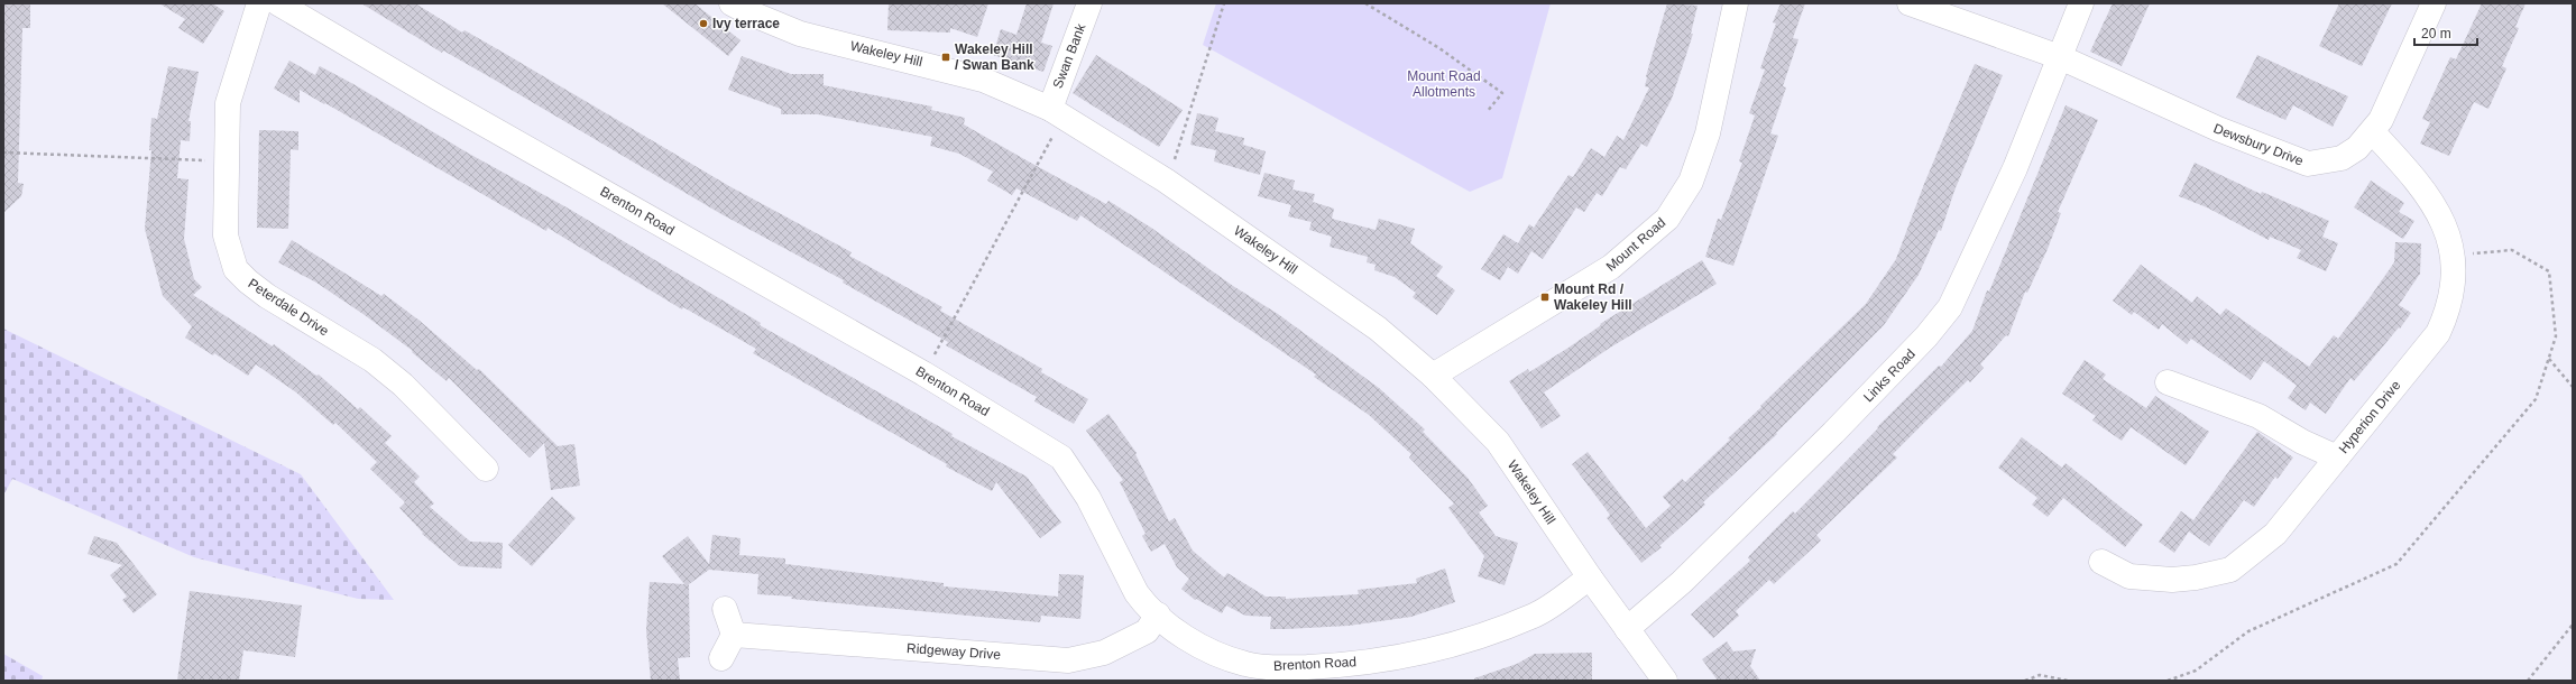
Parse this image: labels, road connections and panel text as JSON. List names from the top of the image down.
{
  "streets": {
    "street": [
      "Wakeley Hill",
      "Swan Bank",
      "Dewsbury Drive",
      "Brenton Road",
      "Mount Road",
      "Peterdale Drive",
      "Links Road",
      "Hyperion Drive",
      "Ridgeway Drive"
    ]
  },
  "crossings": [
    ["Wakeley Hill", "Swan Bank"],
    ["Wakeley Hill", "Brenton Road"],
    ["Wakeley Hill", "Mount Road"],
    ["Wakeley Hill", "Links Road"],
    ["Dewsbury Drive", "Links Road"],
    ["Dewsbury Drive", "Hyperion Drive"],
    ["Brenton Road", "Ridgeway Drive"]
  ],
  "parks": ["Mount Road Allotments"],
  "places": {
    "other": ["Ivy terrace"],
    "transit": ["Wakeley Hill / Swan Bank", "Mount Rd / Wakeley Hill"]
  },
  "scale_bar": "20 m"
}
